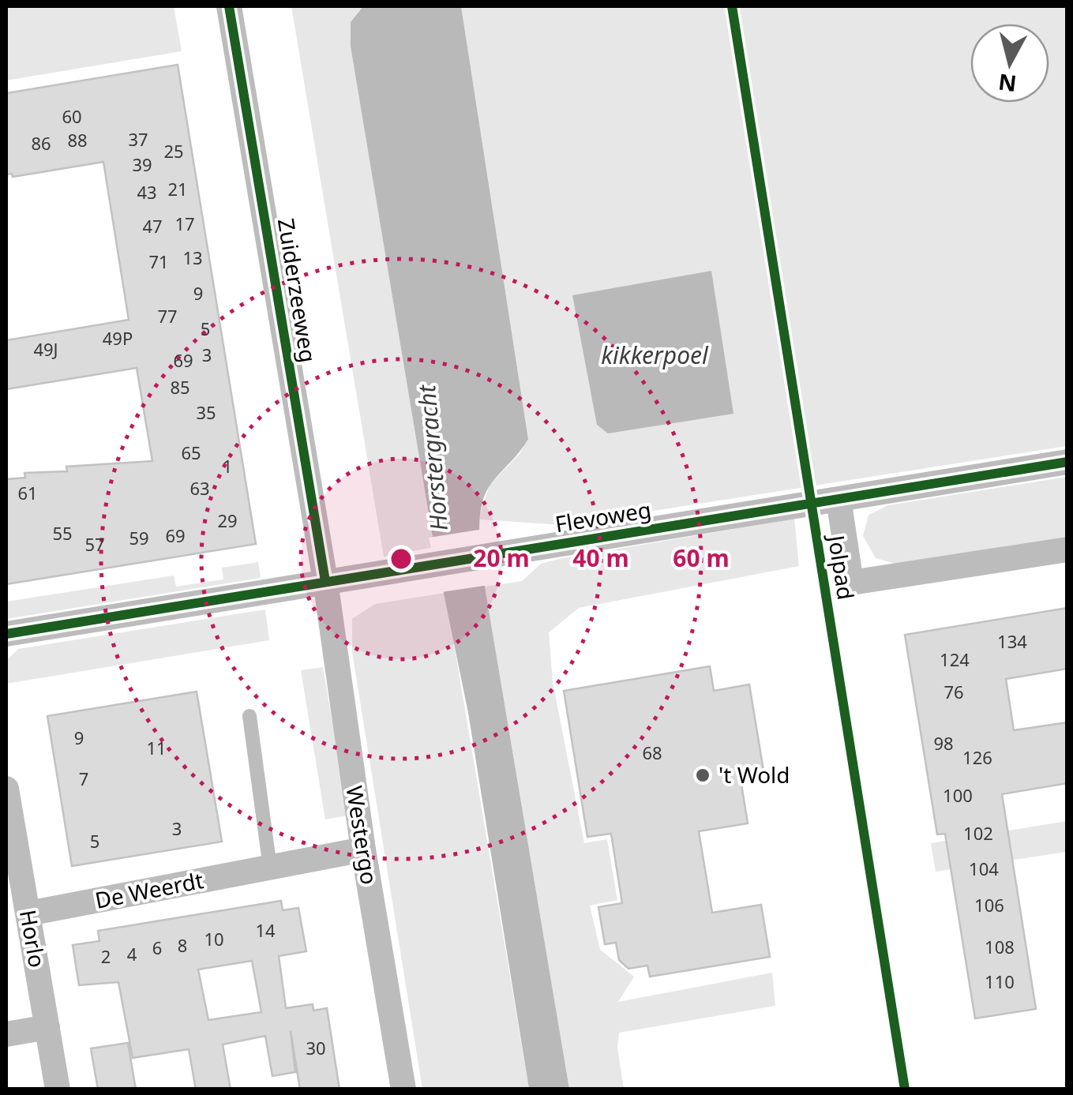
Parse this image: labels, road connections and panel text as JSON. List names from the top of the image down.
{
  "streets": {
    "street": [
      "Zuiderzeeweg",
      "Flevoweg",
      "Westergo",
      "De Weerdt",
      "Horlo"
    ],
    "cycle path": ["Jolpad"]
  },
  "crossings": [
    ["Zuiderzeeweg", "Flevoweg"],
    ["Zuiderzeeweg", "Westergo"],
    ["Flevoweg", "Westergo"],
    ["Westergo", "De Weerdt"],
    ["De Weerdt", "Horlo"]
  ],
  "water": ["kikkerpoel", "Horstergracht"],
  "places": ["'t Wold"],
  "house_numbers": [
    "60",
    "37",
    "88",
    "86",
    "25",
    "39",
    "21",
    "43",
    "17",
    "47",
    "13",
    "71",
    "9",
    "77",
    "5",
    "49P",
    "49J",
    "3",
    "69",
    "85",
    "35",
    "65",
    "1",
    "63",
    "61",
    "29",
    "55",
    "69",
    "59",
    "57",
    "134",
    "124",
    "76",
    "9",
    "98",
    "11",
    "68",
    "126",
    "7",
    "100",
    "3",
    "102",
    "5",
    "104",
    "106",
    "14",
    "10",
    "8",
    "108",
    "6",
    "4",
    "2",
    "110",
    "30"
  ],
  "north": "bottom",
  "rings": ["20 m", "40 m", "60 m"]
}
